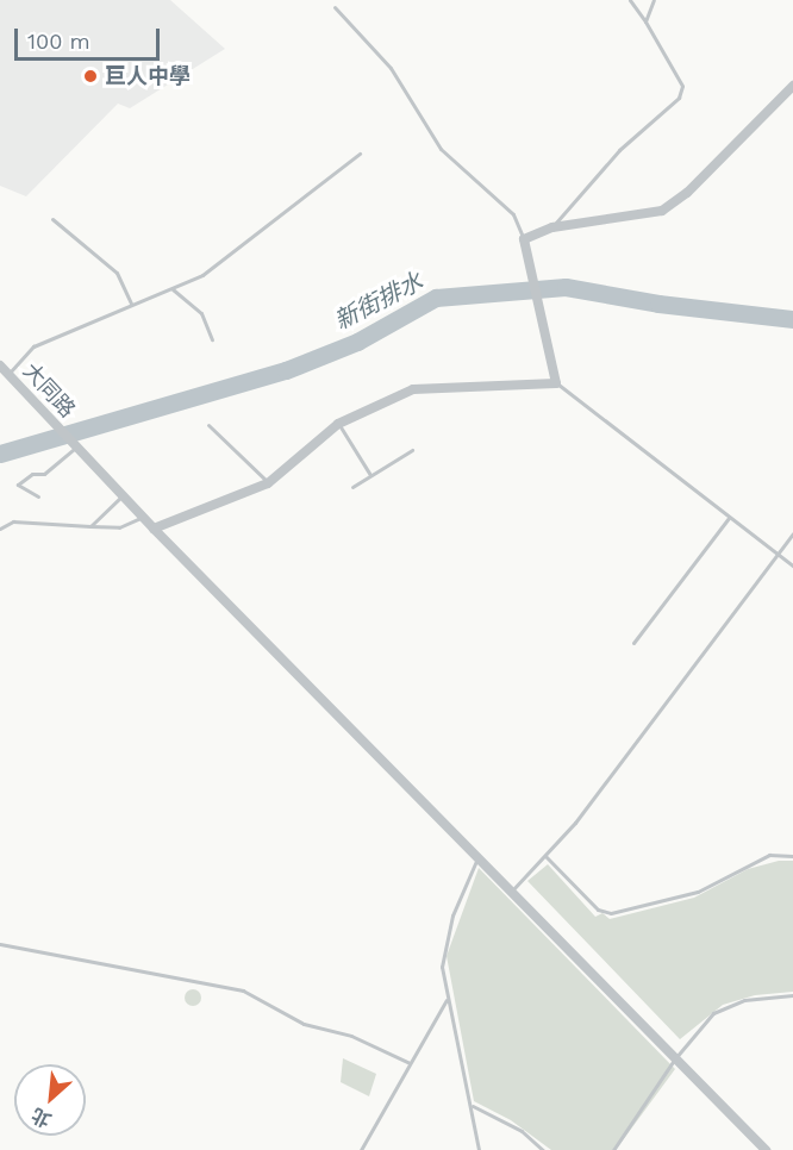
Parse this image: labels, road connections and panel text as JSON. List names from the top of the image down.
{
  "streets": {
    "street": ["大同路"]
  },
  "water": ["新街排水"],
  "places": ["巨人中學"],
  "scale_bar": "100 m",
  "north": "bottom left"
}
